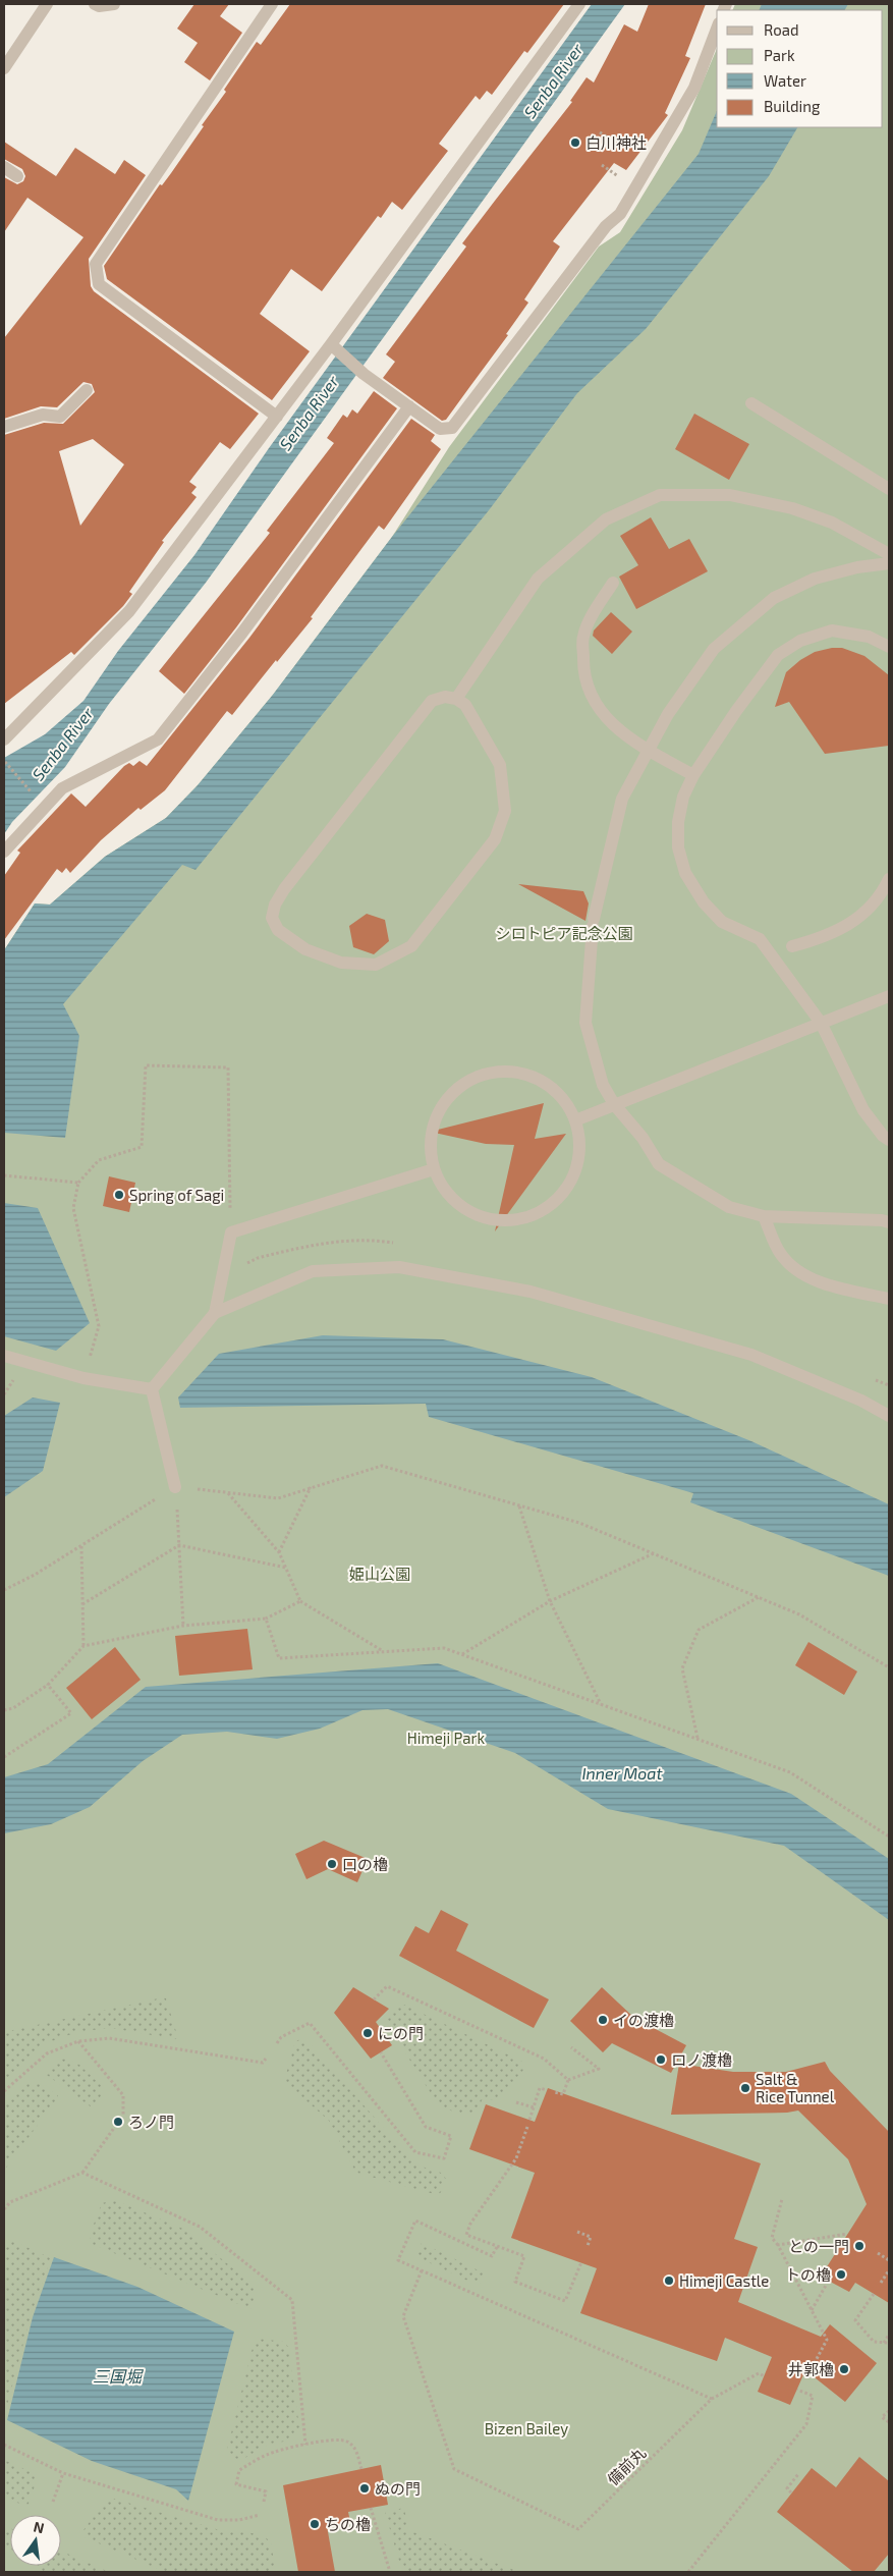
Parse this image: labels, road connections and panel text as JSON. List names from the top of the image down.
{
  "streets": {
    "path": ["備前丸"]
  },
  "water": ["Senba River", "Inner Moat", "三国堀"],
  "parks": [
    "シロトピア記念公園",
    "姫山公園",
    "Himeji Park",
    "Bizen Bailey"
  ],
  "places": [
    "白川神社",
    "Spring of Sagi",
    "口の櫓",
    "イの渡櫓",
    "にの門",
    "ロノ渡櫓",
    "Salt & Rice Tunnel",
    "ろノ門",
    "との一門",
    "トの櫓",
    "Himeji Castle",
    "井郭櫓",
    "ぬの門",
    "ちの櫓"
  ],
  "legend": [
    "Road",
    "Park",
    "Water",
    "Building"
  ],
  "north": "top"
}
